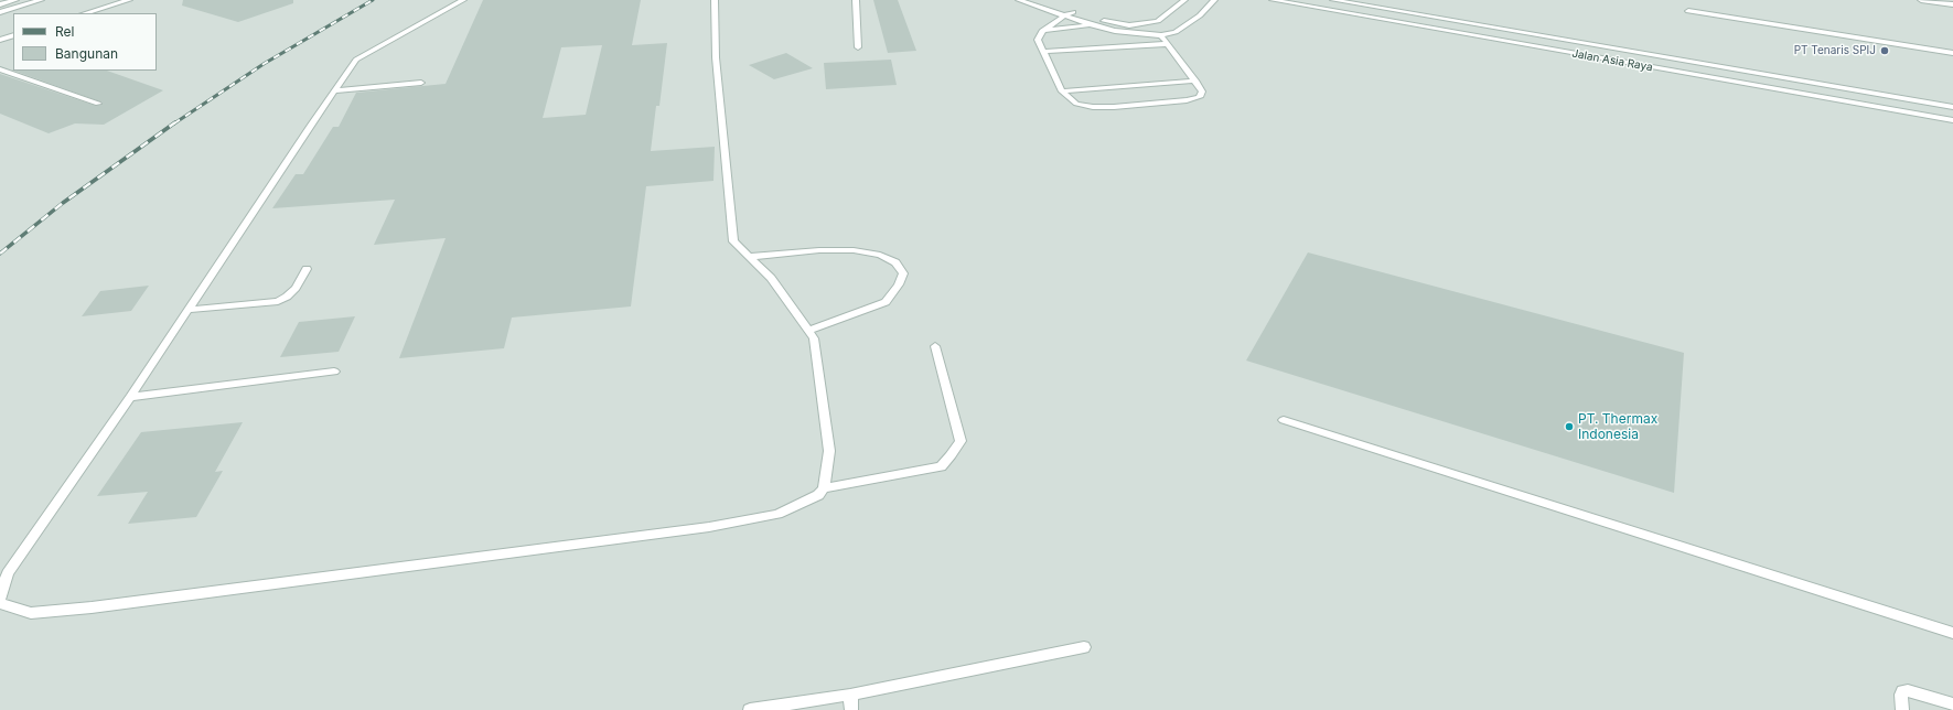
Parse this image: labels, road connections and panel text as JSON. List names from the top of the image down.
{
  "streets": {
    "lane": ["Jalan Asia Raya"]
  },
  "places": ["PT Tenaris SPIJ", "PT. Thermax Indonesia"],
  "legend": ["Rel", "Bangunan"]
}
